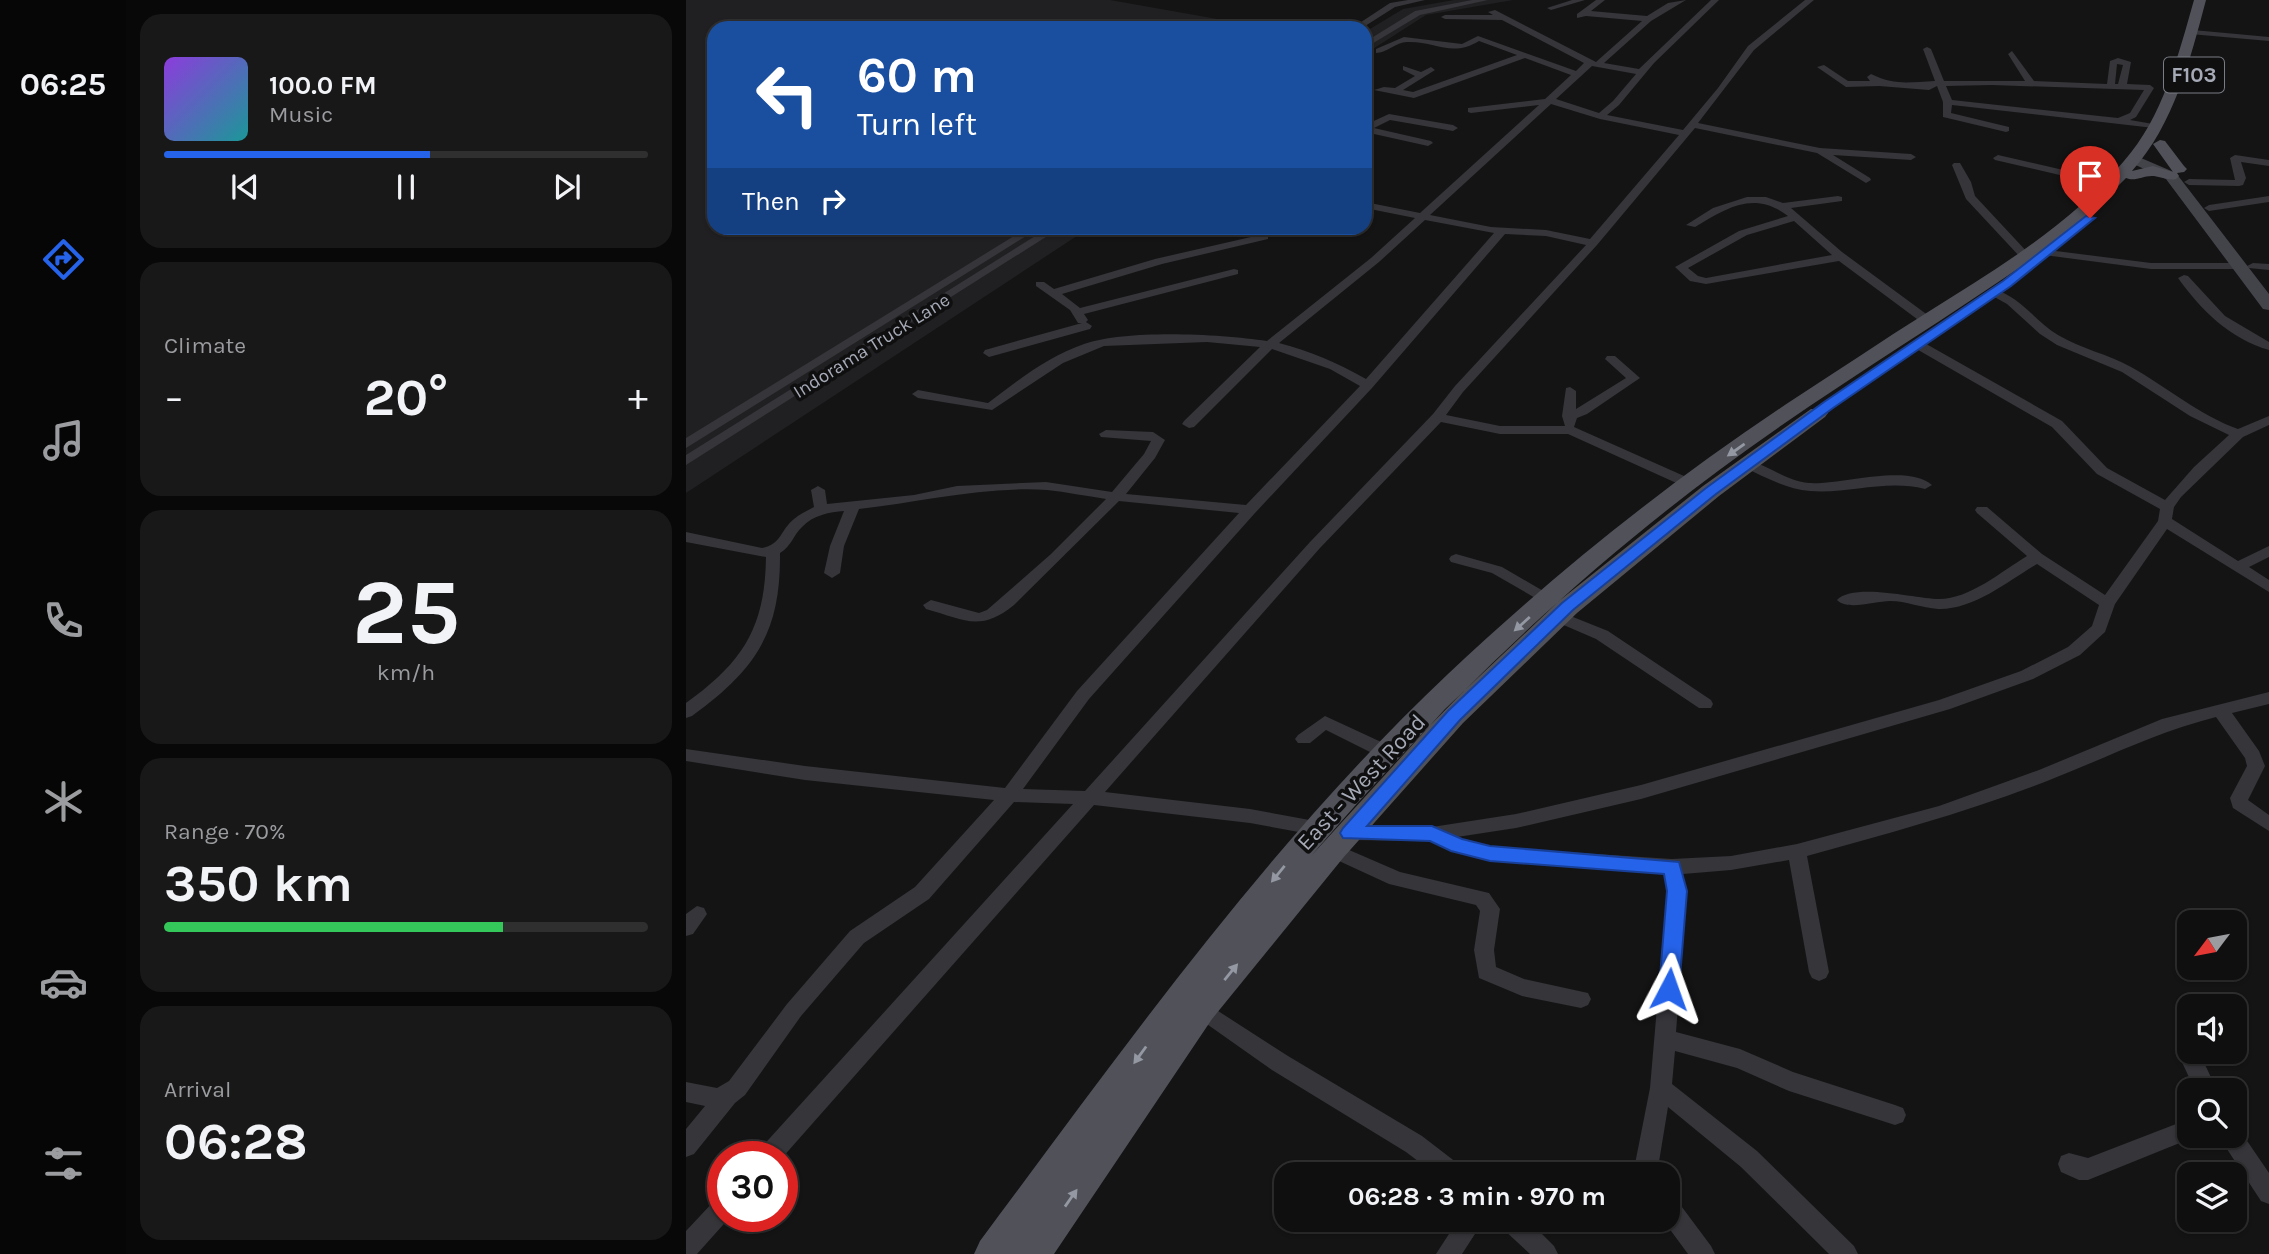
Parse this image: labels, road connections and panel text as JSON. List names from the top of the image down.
{
  "streets": {
    "main road": ["F103", "East - West Road"],
    "street": ["Indorama Truck Lane"]
  },
  "crossings": [
    ["F103", "East - West Road"]
  ],
  "north": "bottom left",
  "page": {
    "tabs": "06:25",
    "turn": ["60 m", "Turn left"],
    "song": ["100.0 FM", "Music"],
    "then": "Then",
    "tile": [
      "Climate",
      ["25", "km/h"],
      ["Range · 70%", "350 km"],
      ["Arrival", "06:28"]
    ],
    "heat": ["−", "20°", "+"],
    "limit": "30",
    "trip": "06:28 · 3 min · 970 m"
  }
}
